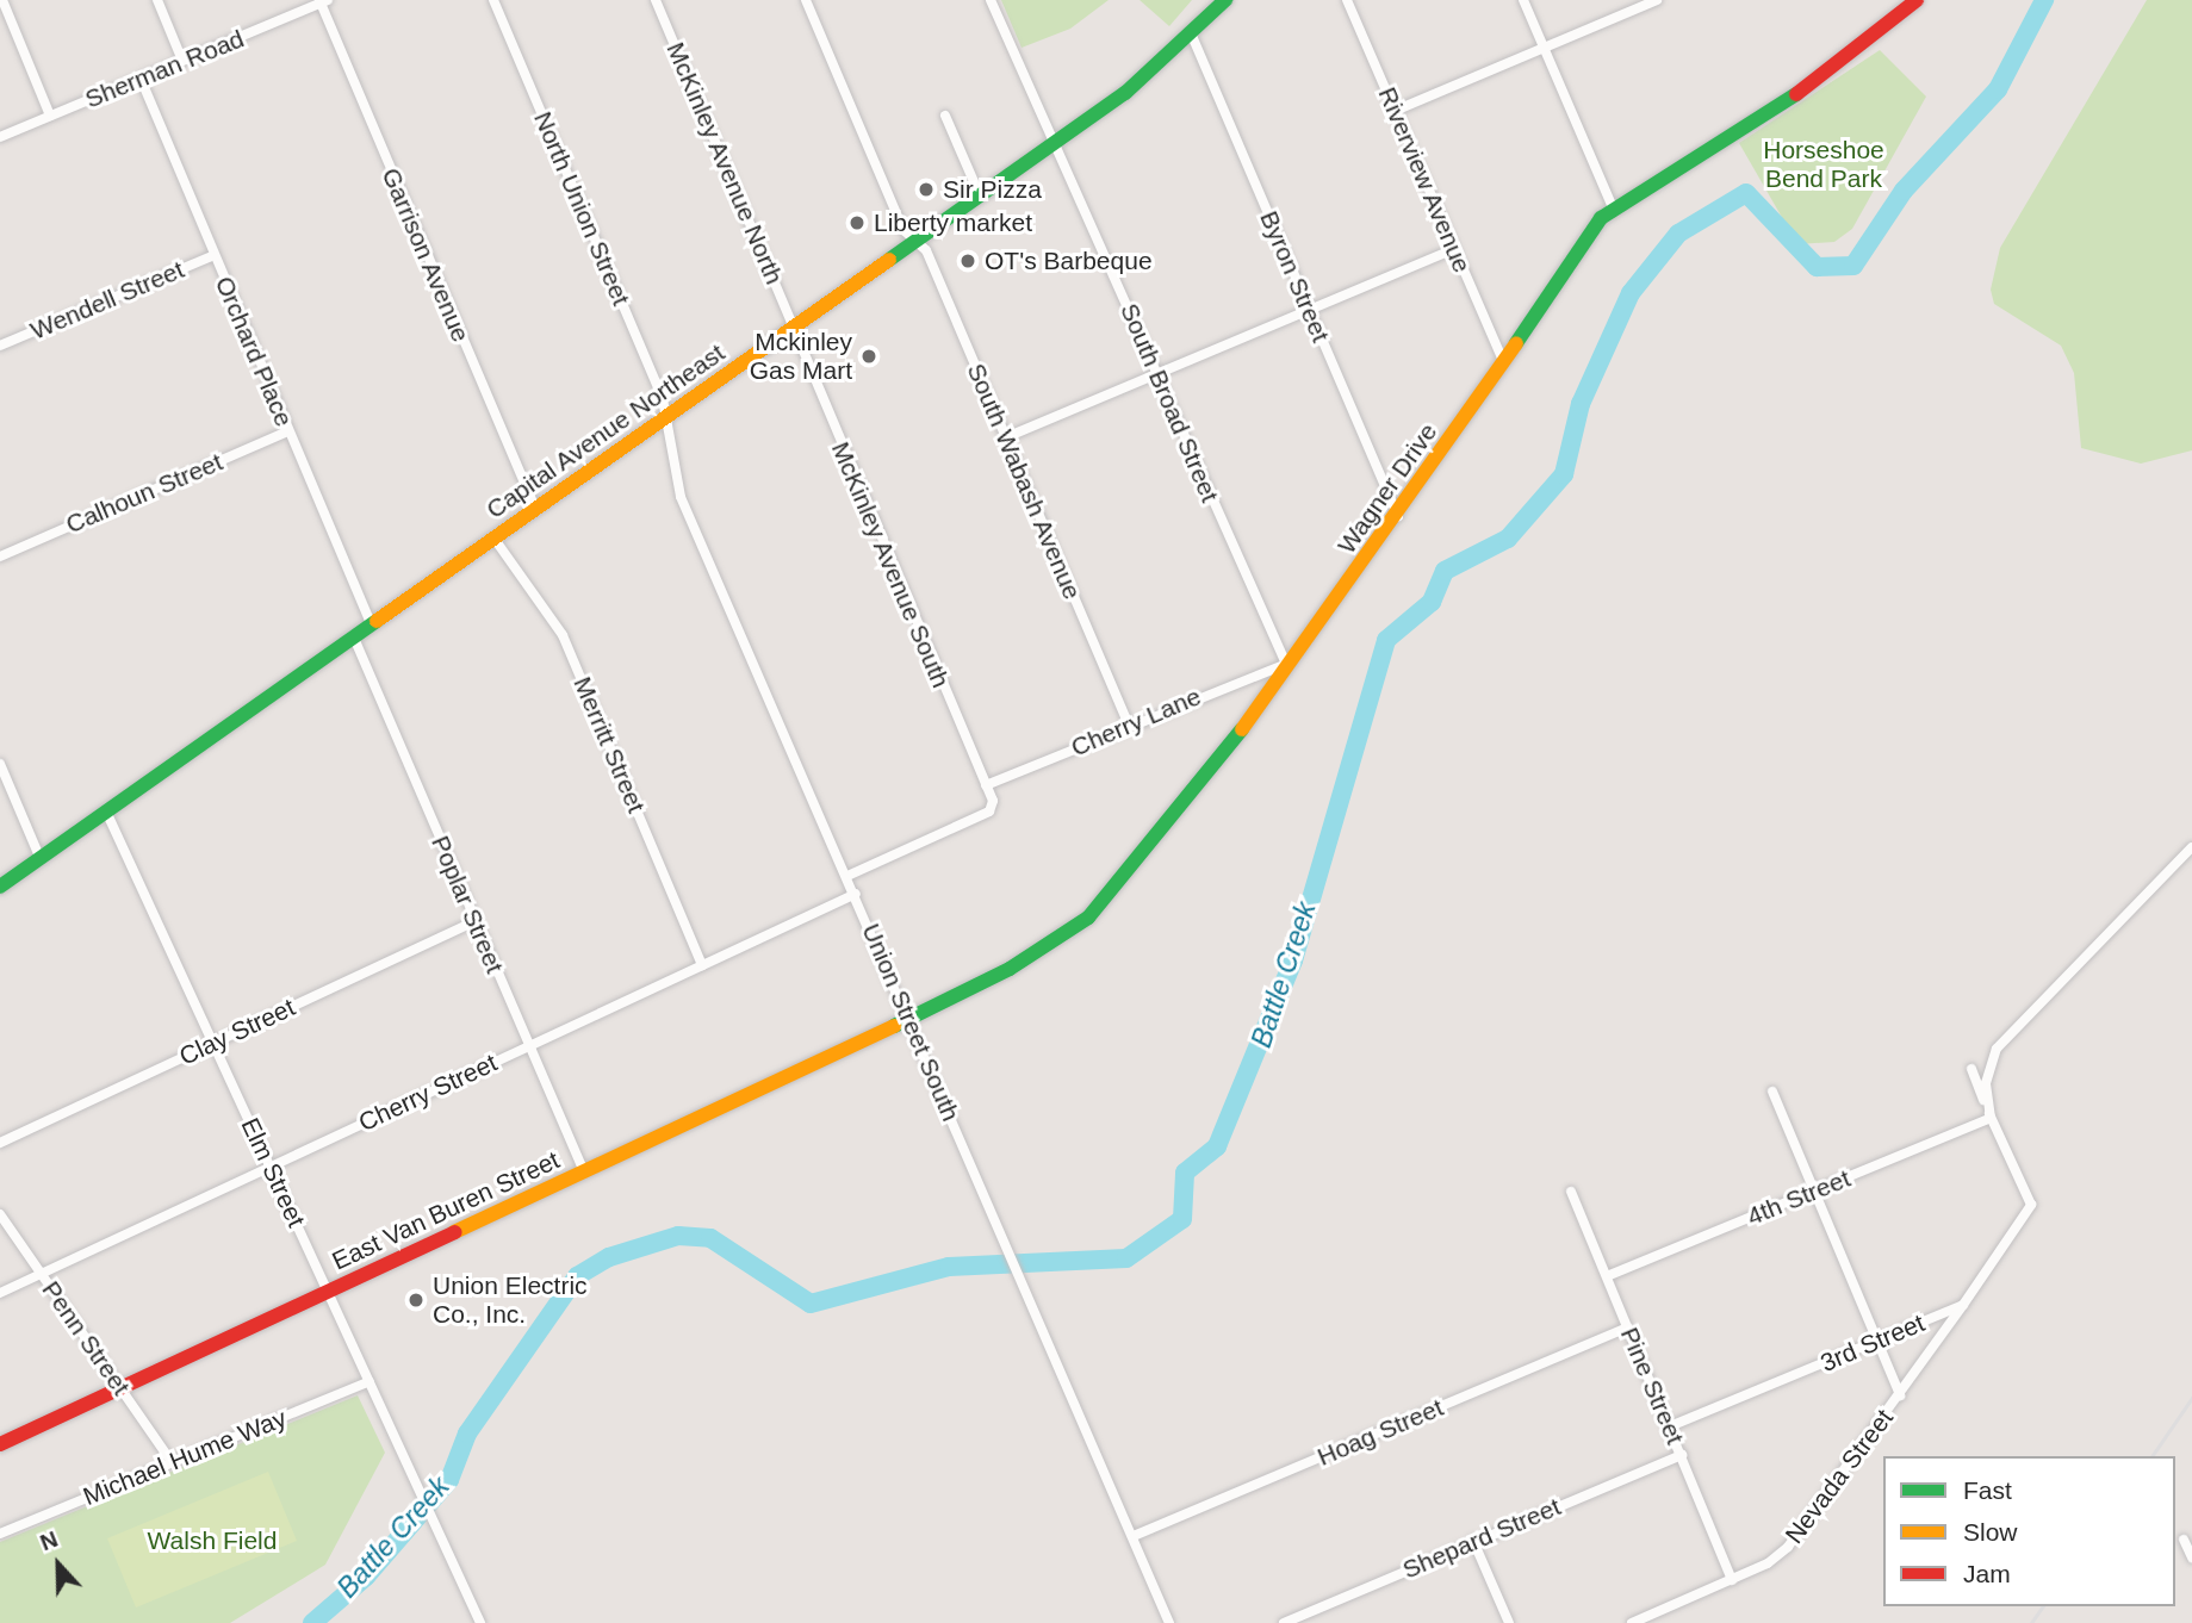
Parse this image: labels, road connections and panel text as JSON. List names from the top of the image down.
{
  "streets": {
    "street": [
      "Sherman Road",
      "McKinley Avenue North",
      "Riverview Avenue",
      "North Union Street",
      "Garrison Avenue",
      "Byron Street",
      "Wendell Street",
      "Orchard Place",
      "South Broad Street",
      "Capital Avenue Northeast",
      "South Wabash Avenue",
      "Wagner Drive",
      "Calhoun Street",
      "McKinley Avenue South",
      "Cherry Lane",
      "Merritt Street",
      "Poplar Street",
      "Union Street South",
      "Clay Street",
      "Cherry Street",
      "Elm Street",
      "4th Street",
      "East Van Buren Street",
      "Penn Street",
      "3rd Street",
      "Pine Street",
      "Hoag Street",
      "Michael Hume Way",
      "Nevada Street",
      "Shepard Street"
    ]
  },
  "crossings": [
    ["Sherman Road", "Garrison Avenue"],
    ["Sherman Road", "Orchard Place"],
    ["McKinley Avenue North", "Capital Avenue Northeast"],
    ["McKinley Avenue North", "McKinley Avenue South"],
    ["Riverview Avenue", "Wagner Drive"],
    ["North Union Street", "Capital Avenue Northeast"],
    ["North Union Street", "Union Street South"],
    ["Garrison Avenue", "Capital Avenue Northeast"],
    ["Byron Street", "Capital Avenue Northeast"],
    ["Byron Street", "Wagner Drive"],
    ["Wendell Street", "Orchard Place"],
    ["Orchard Place", "Capital Avenue Northeast"],
    ["Orchard Place", "Calhoun Street"],
    ["South Broad Street", "Capital Avenue Northeast"],
    ["South Broad Street", "Wagner Drive"],
    ["South Broad Street", "Cherry Lane"],
    ["Capital Avenue Northeast", "South Wabash Avenue"],
    ["Capital Avenue Northeast", "McKinley Avenue South"],
    ["Capital Avenue Northeast", "Merritt Street"],
    ["Capital Avenue Northeast", "Poplar Street"],
    ["Capital Avenue Northeast", "Union Street South"],
    ["Capital Avenue Northeast", "Elm Street"],
    ["South Wabash Avenue", "Cherry Lane"],
    ["Wagner Drive", "Cherry Lane"],
    ["Wagner Drive", "Union Street South"],
    ["Wagner Drive", "East Van Buren Street"],
    ["McKinley Avenue South", "Cherry Lane"],
    ["McKinley Avenue South", "Union Street South"],
    ["Merritt Street", "Cherry Street"],
    ["Poplar Street", "Clay Street"],
    ["Poplar Street", "Cherry Street"],
    ["Poplar Street", "East Van Buren Street"],
    ["Union Street South", "Cherry Street"],
    ["Union Street South", "East Van Buren Street"],
    ["Union Street South", "Hoag Street"],
    ["Clay Street", "Elm Street"],
    ["Cherry Street", "Elm Street"],
    ["Cherry Street", "Penn Street"],
    ["Elm Street", "East Van Buren Street"],
    ["Elm Street", "Michael Hume Way"],
    ["4th Street", "Pine Street"],
    ["East Van Buren Street", "Penn Street"],
    ["Penn Street", "Michael Hume Way"],
    ["3rd Street", "Pine Street"],
    ["3rd Street", "Nevada Street"],
    ["Pine Street", "Hoag Street"],
    ["Pine Street", "Nevada Street"],
    ["Pine Street", "Shepard Street"]
  ],
  "water": ["Battle Creek"],
  "parks": ["Horseshoe Bend Park", "Walsh Field"],
  "places": [
    "Sir Pizza",
    "Liberty market",
    "OT's Barbeque",
    "Mckinley Gas Mart",
    "Union Electric Co., Inc."
  ],
  "legend": ["Fast", "Slow", "Jam"],
  "north": "top"
}
